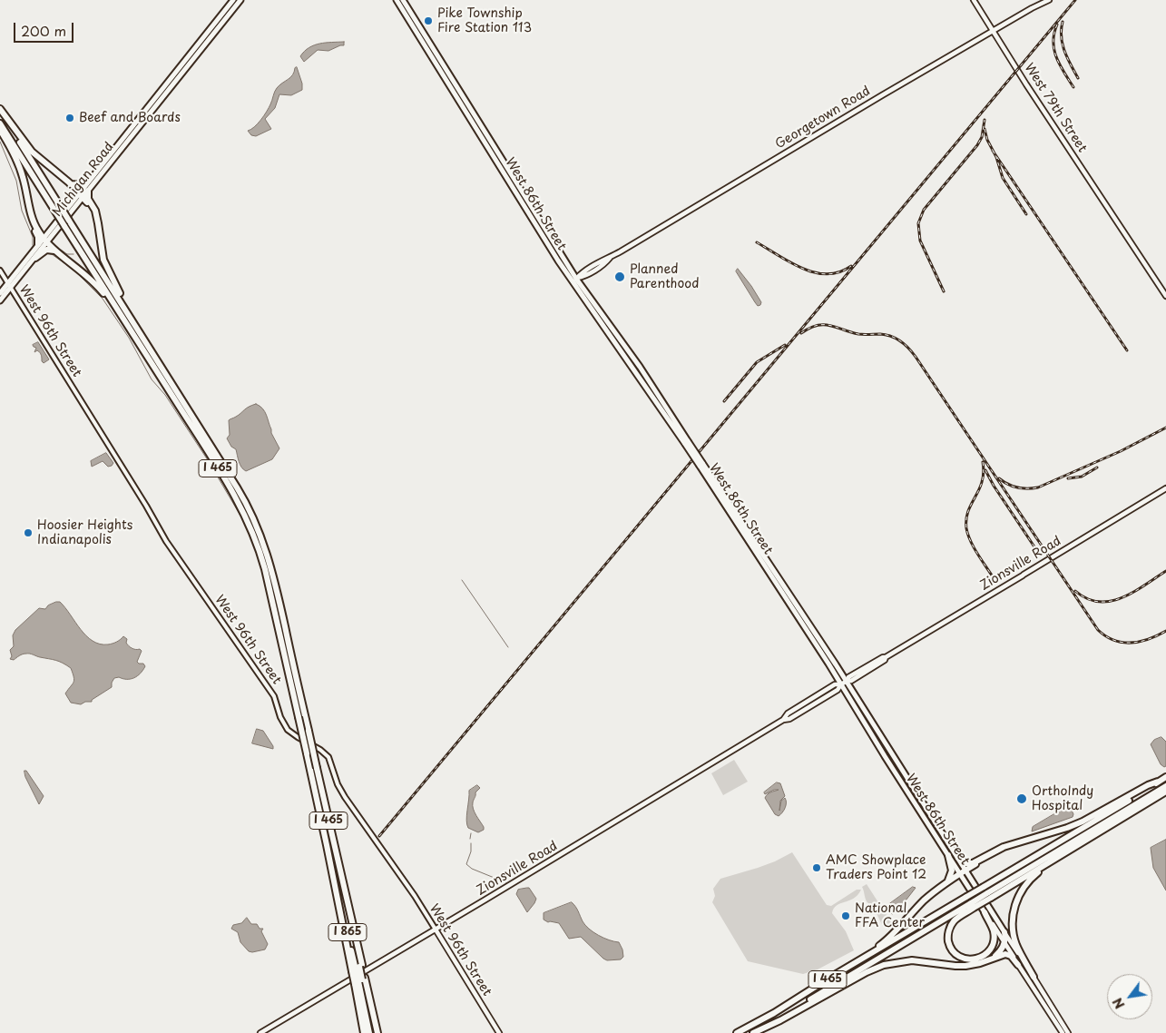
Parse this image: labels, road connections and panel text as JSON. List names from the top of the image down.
{
  "streets": {
    "highway": ["I 465", "I 865"],
    "main road": [
      "West 79th Street",
      "Georgetown Road",
      "Michigan Road",
      "West 86th Street",
      "West 96th Street",
      "Zionsville Road"
    ]
  },
  "crossings": [
    ["West 79th Street", "Georgetown Road"],
    ["Georgetown Road", "West 86th Street"],
    ["Michigan Road", "West 96th Street"],
    ["West 86th Street", "Zionsville Road"],
    ["West 96th Street", "Zionsville Road"],
    ["I 465", "I 865"]
  ],
  "places": [
    "Pike Township Fire Station 113",
    "Beef and Boards",
    "Planned Parenthood",
    "Hoosier Heights Indianapolis",
    "OrthoIndy Hospital",
    "AMC Showplace Traders Point 12",
    "National FFA Center"
  ],
  "scale_bar": "200 m",
  "north": "bottom left"
}
